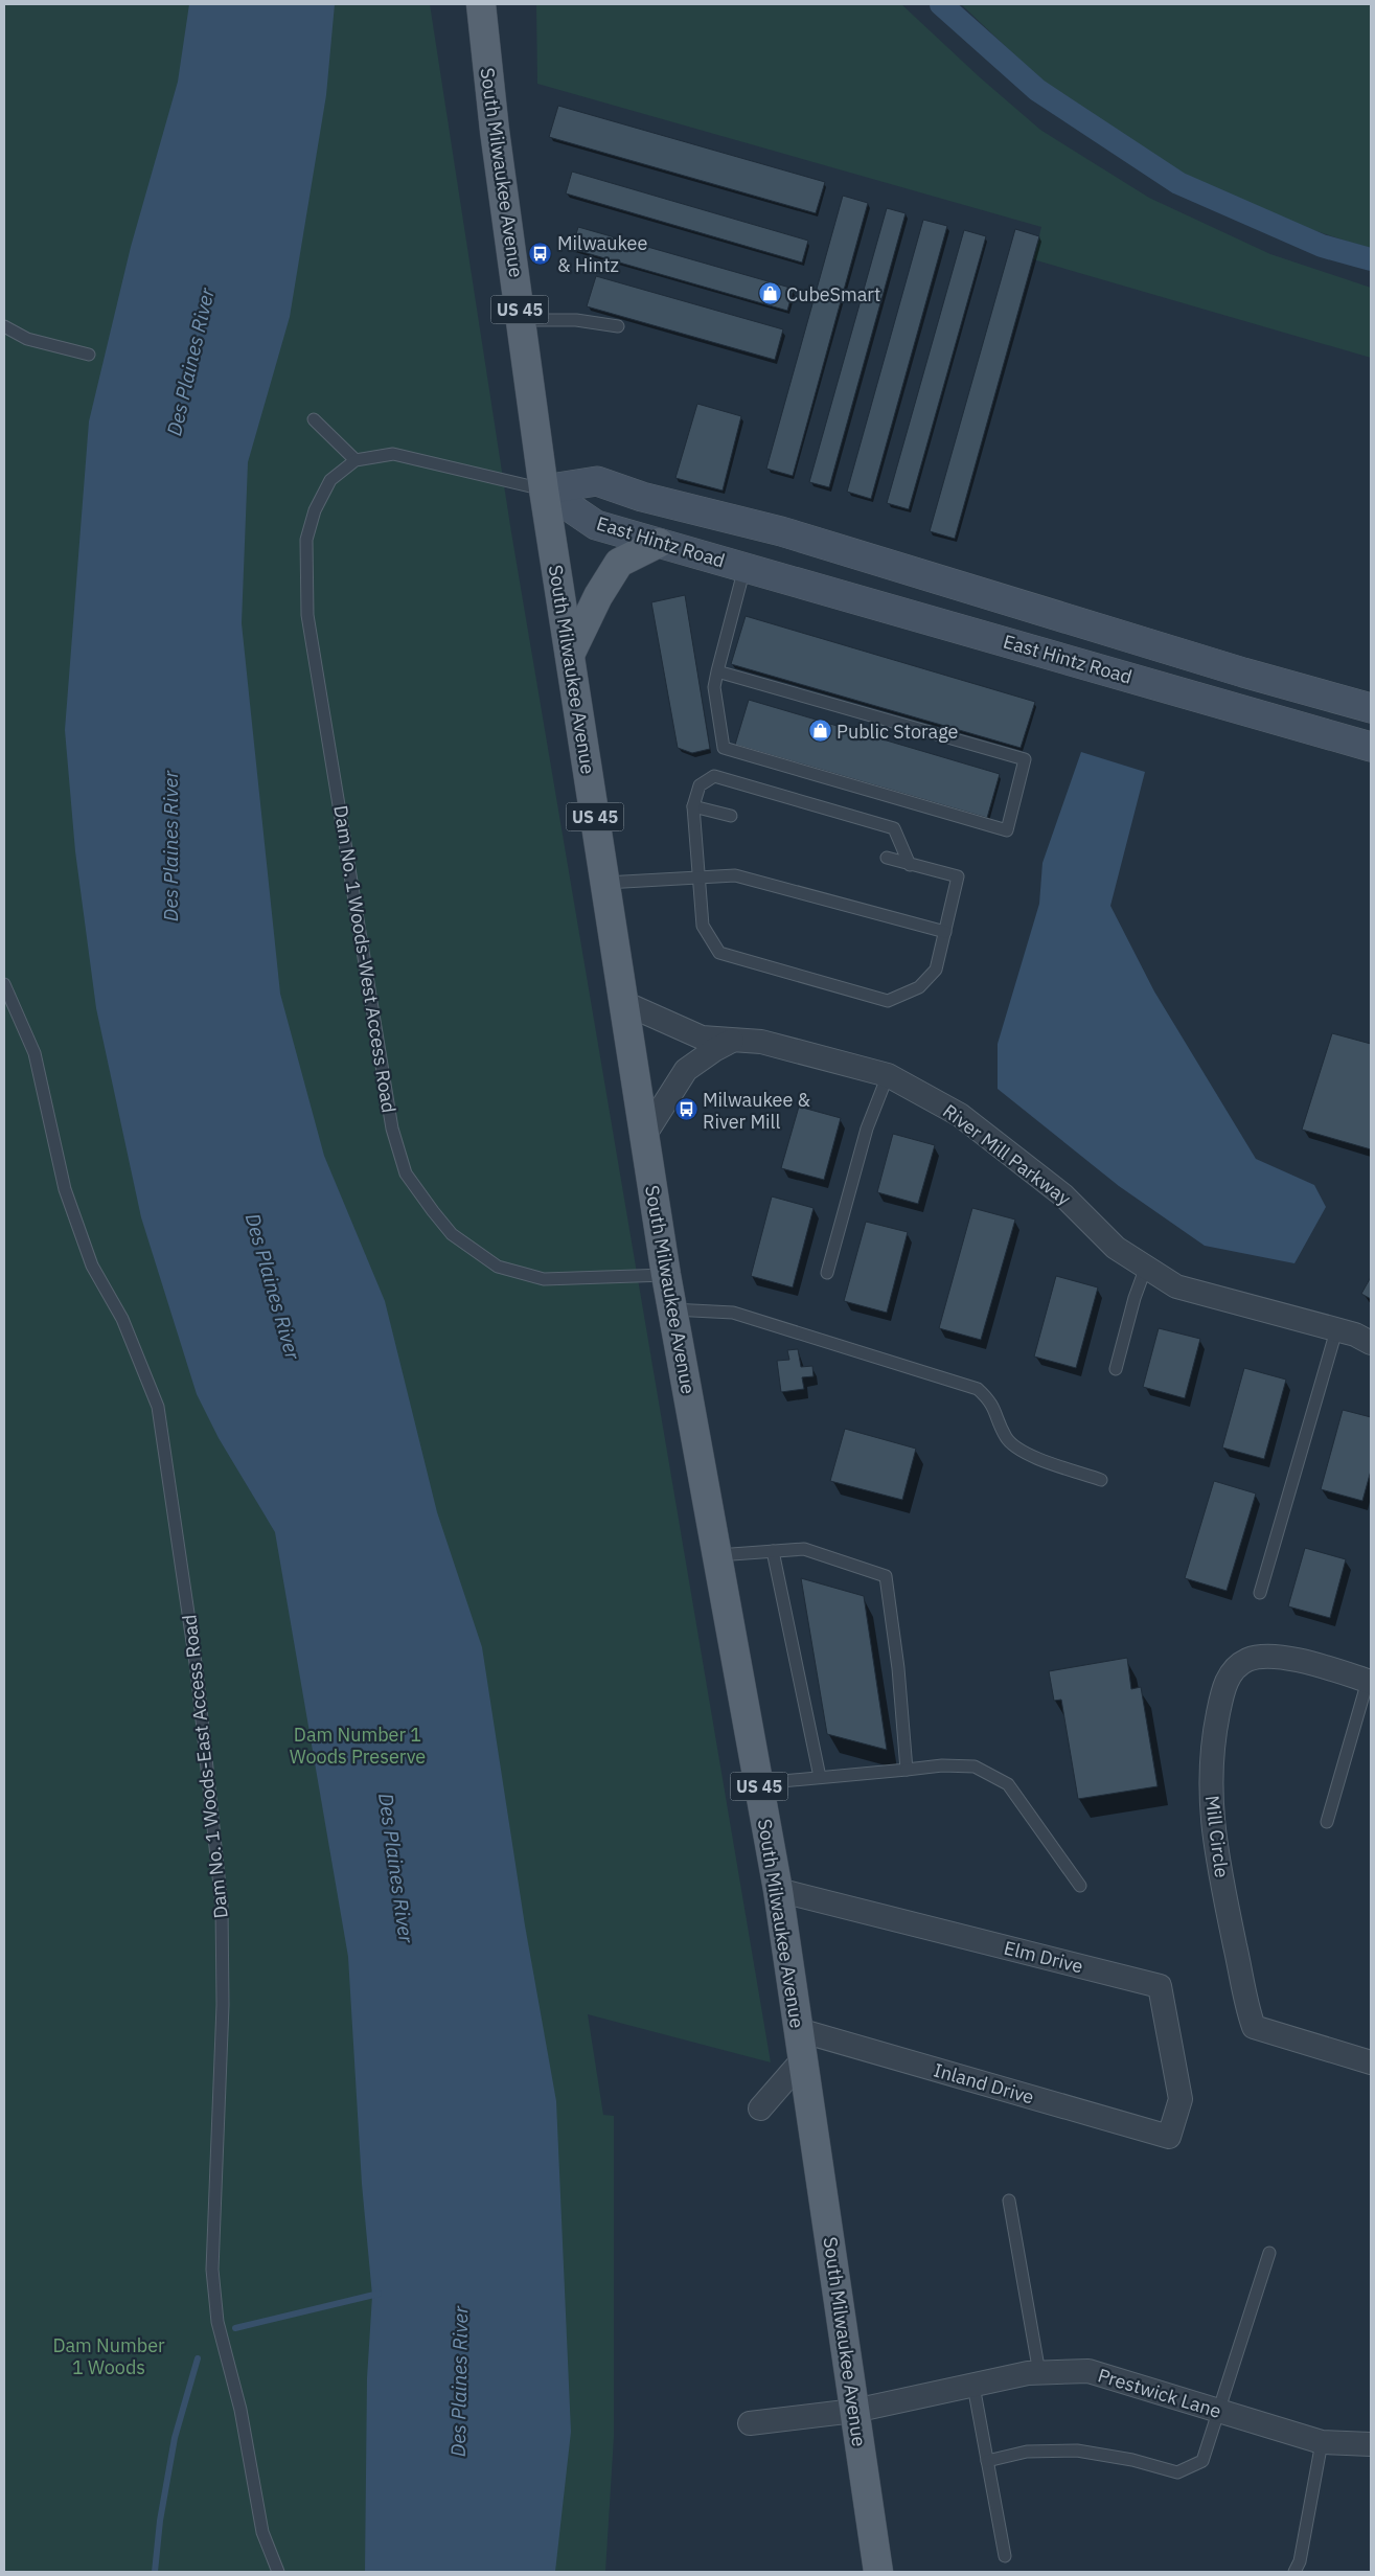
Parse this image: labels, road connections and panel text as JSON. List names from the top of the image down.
{
  "streets": {
    "main road": ["South Milwaukee Avenue", "US 45", "East Hintz Road"],
    "street": [
      "River Mill Parkway",
      "Mill Circle",
      "Elm Drive",
      "Inland Drive",
      "Prestwick Lane"
    ],
    "lane": ["Dam No. 1 Woods-West Access Road", "Dam No. 1 Woods-East Access Road"]
  },
  "crossings": [
    ["South Milwaukee Avenue", "East Hintz Road"],
    ["South Milwaukee Avenue", "Dam No. 1 Woods-West Access Road"],
    ["South Milwaukee Avenue", "River Mill Parkway"],
    ["South Milwaukee Avenue", "Elm Drive"],
    ["South Milwaukee Avenue", "Inland Drive"],
    ["South Milwaukee Avenue", "Prestwick Lane"],
    ["East Hintz Road", "Dam No. 1 Woods-West Access Road"],
    ["Elm Drive", "Inland Drive"]
  ],
  "water": ["Des Plaines River"],
  "parks": ["Dam Number 1 Woods Preserve", "Dam Number 1 Woods"],
  "places": {
    "bus stop": ["Milwaukee & Hintz", "Milwaukee & River Mill"],
    "shop": ["CubeSmart", "Public Storage"]
  }
}
